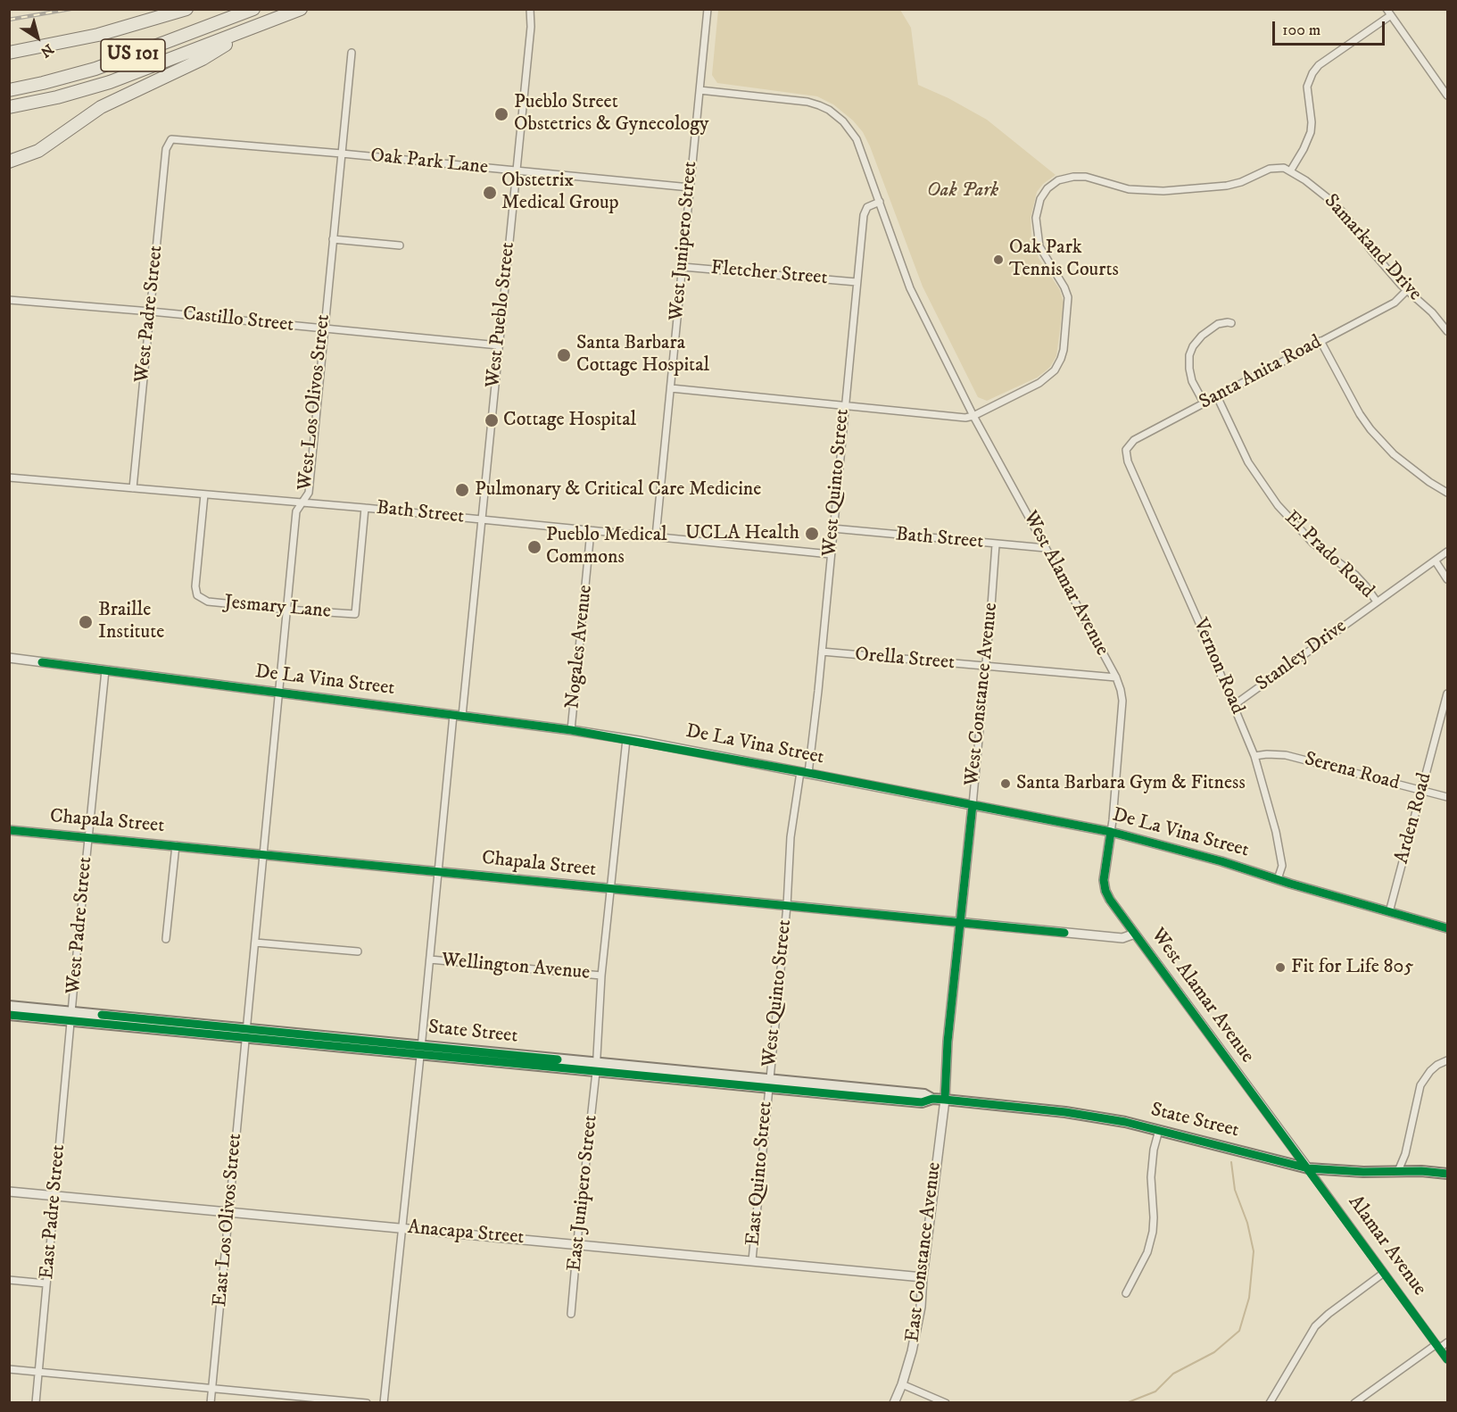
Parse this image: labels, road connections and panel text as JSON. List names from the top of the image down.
{
  "streets": {
    "highway": ["US 101"],
    "main road": ["State Street"],
    "street": [
      "Oak Park Lane",
      "West Junipero Street",
      "Samarkand Drive",
      "Fletcher Street",
      "West Padre Street",
      "West Pueblo Street",
      "Castillo Street",
      "Santa Anita Road",
      "West Los Olivos Street",
      "West Quinto Street",
      "Bath Street",
      "El Prado Road",
      "West Alamar Avenue",
      "Jesmary Lane",
      "Nogales Avenue",
      "Stanley Drive",
      "Orella Street",
      "Vernon Road",
      "De La Vina Street",
      "West Constance Avenue",
      "Serena Road",
      "Arden Road",
      "Chapala Street",
      "Wellington Avenue",
      "East Quinto Street",
      "East Junipero Street",
      "East Padre Street",
      "East Los Olivos Street",
      "Anacapa Street",
      "Alamar Avenue",
      "East Constance Avenue"
    ]
  },
  "crossings": [
    ["Oak Park Lane", "West Junipero Street"],
    ["Oak Park Lane", "West Padre Street"],
    ["Oak Park Lane", "West Pueblo Street"],
    ["Oak Park Lane", "West Los Olivos Street"],
    ["West Junipero Street", "Fletcher Street"],
    ["West Junipero Street", "Bath Street"],
    ["West Junipero Street", "West Alamar Avenue"],
    ["Samarkand Drive", "Santa Anita Road"],
    ["Fletcher Street", "West Quinto Street"],
    ["West Padre Street", "Castillo Street"],
    ["West Padre Street", "Bath Street"],
    ["West Padre Street", "De La Vina Street"],
    ["West Padre Street", "Chapala Street"],
    ["West Padre Street", "State Street"],
    ["West Padre Street", "East Padre Street"],
    ["West Pueblo Street", "Castillo Street"],
    ["West Pueblo Street", "Bath Street"],
    ["West Pueblo Street", "De La Vina Street"],
    ["Castillo Street", "West Los Olivos Street"],
    ["Santa Anita Road", "El Prado Road"],
    ["Santa Anita Road", "Vernon Road"],
    ["West Los Olivos Street", "Bath Street"],
    ["West Los Olivos Street", "Jesmary Lane"],
    ["West Los Olivos Street", "De La Vina Street"],
    ["West Los Olivos Street", "Chapala Street"],
    ["West Los Olivos Street", "State Street"],
    ["West Los Olivos Street", "East Los Olivos Street"],
    ["West Quinto Street", "Bath Street"],
    ["West Quinto Street", "West Alamar Avenue"],
    ["West Quinto Street", "Orella Street"],
    ["West Quinto Street", "De La Vina Street"],
    ["West Quinto Street", "Chapala Street"],
    ["West Quinto Street", "State Street"],
    ["West Quinto Street", "East Quinto Street"],
    ["Bath Street", "West Alamar Avenue"],
    ["Bath Street", "Jesmary Lane"],
    ["Bath Street", "Nogales Avenue"],
    ["Bath Street", "West Constance Avenue"],
    ["El Prado Road", "Stanley Drive"],
    ["West Alamar Avenue", "Orella Street"],
    ["West Alamar Avenue", "De La Vina Street"],
    ["West Alamar Avenue", "Chapala Street"],
    ["West Alamar Avenue", "State Street"],
    ["West Alamar Avenue", "Alamar Avenue"],
    ["Nogales Avenue", "De La Vina Street"],
    ["Stanley Drive", "Vernon Road"],
    ["Orella Street", "West Constance Avenue"],
    ["Vernon Road", "De La Vina Street"],
    ["Vernon Road", "Serena Road"],
    ["De La Vina Street", "West Constance Avenue"],
    ["De La Vina Street", "Arden Road"],
    ["West Constance Avenue", "Chapala Street"],
    ["West Constance Avenue", "State Street"],
    ["West Constance Avenue", "East Constance Avenue"],
    ["Serena Road", "Arden Road"],
    ["State Street", "East Quinto Street"],
    ["State Street", "East Junipero Street"],
    ["State Street", "East Padre Street"],
    ["State Street", "East Los Olivos Street"],
    ["State Street", "Alamar Avenue"],
    ["State Street", "East Constance Avenue"],
    ["East Quinto Street", "Anacapa Street"],
    ["East Junipero Street", "Anacapa Street"],
    ["East Padre Street", "Anacapa Street"],
    ["East Los Olivos Street", "Anacapa Street"],
    ["Anacapa Street", "East Constance Avenue"]
  ],
  "parks": ["Oak Park"],
  "places": [
    "Pueblo Street Obstetrics & Gynecology",
    "Obstetrix Medical Group",
    "Oak Park Tennis Courts",
    "Santa Barbara Cottage Hospital",
    "Cottage Hospital",
    "Pulmonary & Critical Care Medicine",
    "UCLA Health",
    "Pueblo Medical Commons",
    "Braille Institute",
    "Santa Barbara Gym & Fitness",
    "Fit for Life 805"
  ],
  "scale_bar": "100 m",
  "north": "bottom right"
}
